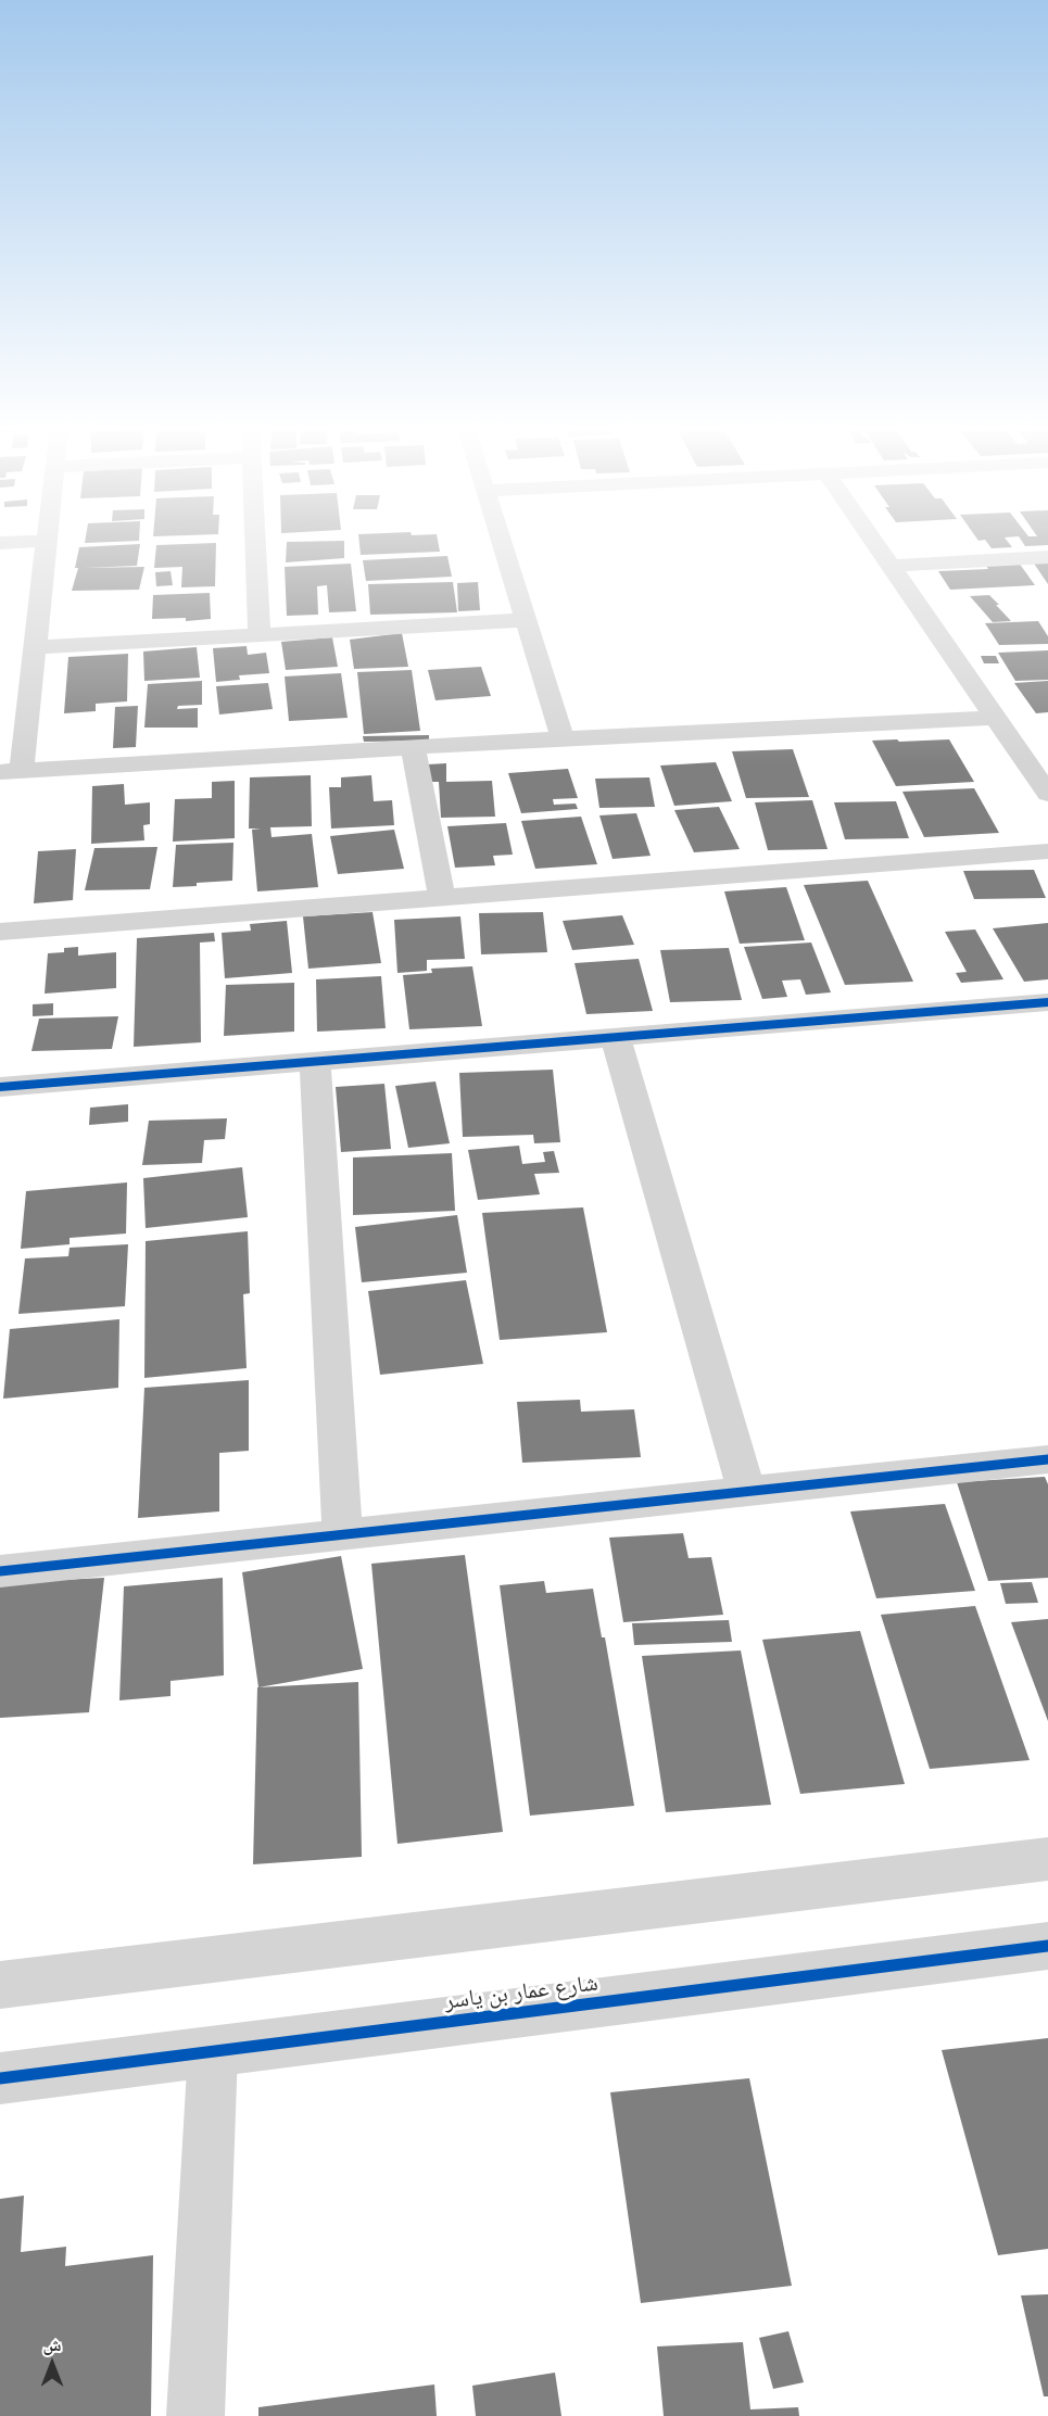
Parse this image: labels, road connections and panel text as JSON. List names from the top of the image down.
{
  "streets": {
    "street": ["شارع عمار بن ياسر"]
  },
  "north": "top"
}
